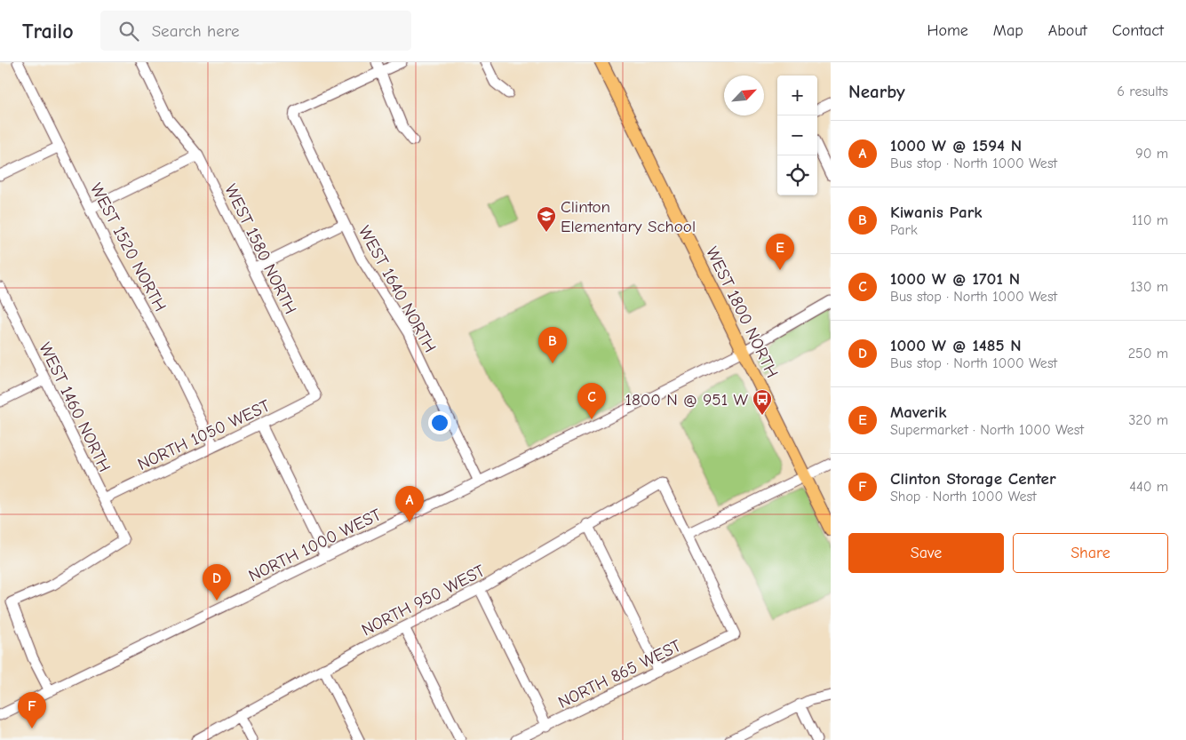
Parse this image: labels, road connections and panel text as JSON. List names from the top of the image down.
{
  "streets": {
    "main road": ["WEST 1800 NORTH"],
    "street": [
      "WEST 1520 NORTH",
      "WEST 1580 NORTH",
      "WEST 1640 NORTH",
      "WEST 1460 NORTH",
      "NORTH 1050 WEST",
      "NORTH 1000 WEST",
      "NORTH 950 WEST",
      "NORTH 865 WEST"
    ]
  },
  "crossings": [
    ["WEST 1520 NORTH", "NORTH 1050 WEST"],
    ["WEST 1580 NORTH", "NORTH 1050 WEST"],
    ["WEST 1640 NORTH", "NORTH 1000 WEST"],
    ["WEST 1800 NORTH", "NORTH 1000 WEST"],
    ["WEST 1460 NORTH", "NORTH 1050 WEST"],
    ["WEST 1460 NORTH", "NORTH 1000 WEST"],
    ["NORTH 950 WEST", "NORTH 865 WEST"]
  ],
  "places": {
    "school or university": ["Clinton Elementary School"],
    "bus stop": ["1800 N @ 951 W"]
  },
  "north": "top right",
  "page": {
    "header": "Trailo",
    "search": "Search here",
    "nav": [
      "Home",
      "Map",
      "About",
      "Contact"
    ],
    "heading": ["Nearby", "6 results"],
    "map_buttons": ["+", "−"],
    "list": [
      {
        "mark": "A",
        "name": "1000 W @ 1594 N",
        "note": "Bus stop · North 1000 West",
        "value": "90 m"
      },
      {
        "mark": "B",
        "name": "Kiwanis Park",
        "note": "Park",
        "value": "110 m"
      },
      {
        "mark": "C",
        "name": "1000 W @ 1701 N",
        "note": "Bus stop · North 1000 West",
        "value": "130 m"
      },
      {
        "mark": "D",
        "name": "1000 W @ 1485 N",
        "note": "Bus stop · North 1000 West",
        "value": "250 m"
      },
      {
        "mark": "E",
        "name": "Maverik",
        "note": "Supermarket · North 1000 West",
        "value": "320 m"
      },
      {
        "mark": "F",
        "name": "Clinton Storage Center",
        "note": "Shop · North 1000 West",
        "value": "440 m"
      }
    ],
    "pins": [
      "E",
      "B",
      "C",
      "A",
      "D",
      "F"
    ],
    "buttons": ["Save", "Share"]
  }
}
